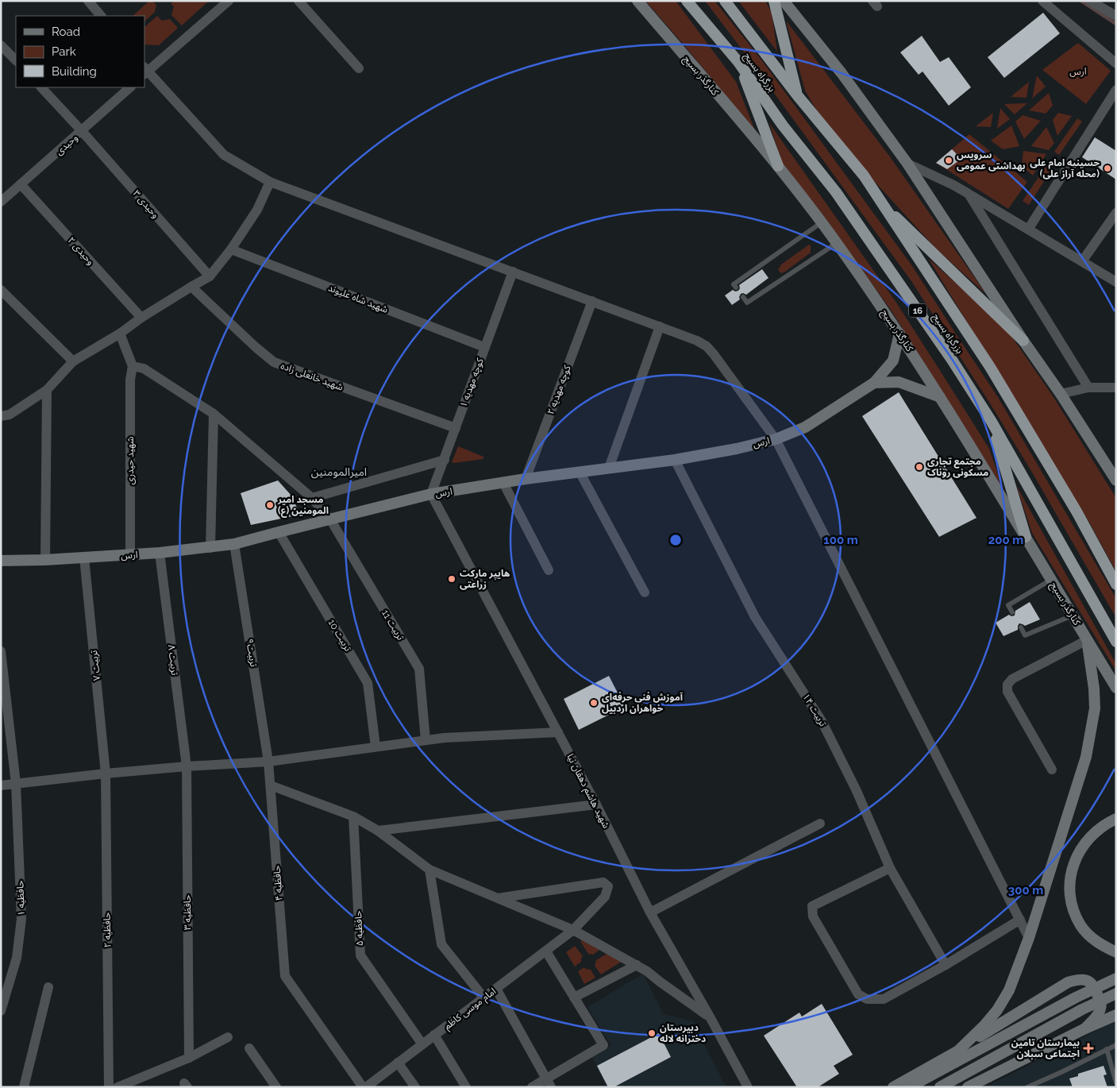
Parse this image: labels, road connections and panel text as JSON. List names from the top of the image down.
{
  "streets": {
    "highway": ["بزرگراه بسیج", "16"],
    "main road": ["کنارگذر بسیج", "ارس"],
    "street": [
      "وحیدی",
      "وحیدی ۳",
      "وحیدی ۲",
      "شهید شاه علیوند",
      "شهید خانعلی زاده",
      "کوچه مهدیه ۱",
      "کوچه مهدیه ۲",
      "شهید حیدری",
      "تربیت 11",
      "تربیت 10",
      "تربیت۹",
      "تربیت ۸",
      "تربیت ۷",
      "تربیت ۱۴",
      "شهید هاشم دهقان نیا",
      "حافظیه ۴",
      "حافظیه ۱",
      "حافظیه ۳",
      "حافظیه ۵",
      "حافظیه ۲",
      "امام موسی کاظم"
    ]
  },
  "crossings": [
    ["وحیدی", "وحیدی ۳"],
    ["وحیدی", "وحیدی ۲"],
    ["شهید شاه علیوند", "کوچه مهدیه ۱"],
    ["شهید خانعلی زاده", "کوچه مهدیه ۱"],
    ["کوچه مهدیه ۱", "ارس"],
    ["کوچه مهدیه ۱", "شهید هاشم دهقان نیا"],
    ["کوچه مهدیه ۲", "ارس"],
    ["ارس", "شهید حیدری"],
    ["ارس", "تربیت 11"],
    ["ارس", "تربیت 10"],
    ["ارس", "تربیت۹"],
    ["ارس", "تربیت ۸"],
    ["ارس", "تربیت ۷"],
    ["ارس", "تربیت ۱۴"],
    ["ارس", "شهید هاشم دهقان نیا"],
    ["شهید حیدری", "تربیت 11"],
    ["تربیت۹", "حافظیه ۴"],
    ["تربیت ۸", "حافظیه ۳"],
    ["تربیت ۷", "حافظیه ۲"],
    ["حافظیه ۴", "امام موسی کاظم"],
    ["حافظیه ۵", "امام موسی کاظم"]
  ],
  "districts": ["امیرالمومنین"],
  "parks": ["ارس"],
  "places": {
    "other": [
      "سرویس بهداشتی عمومی",
      "حسینیه امام علی (محله آراز علی)",
      "مجتمع تجاری مسکونی روناک",
      "مسجد امیر المومنین (ع)",
      "هایپر مارکت زراعتی",
      "آموزش فنی حرفه‌ای خواهران اردبیل",
      "دبیرستان دخترانه لاله"
    ],
    "health": ["بیمارستان تامین اجتماعی سبلان"]
  },
  "legend": ["Road", "Park", "Building"],
  "rings": ["100 m", "200 m", "300 m"]
}
